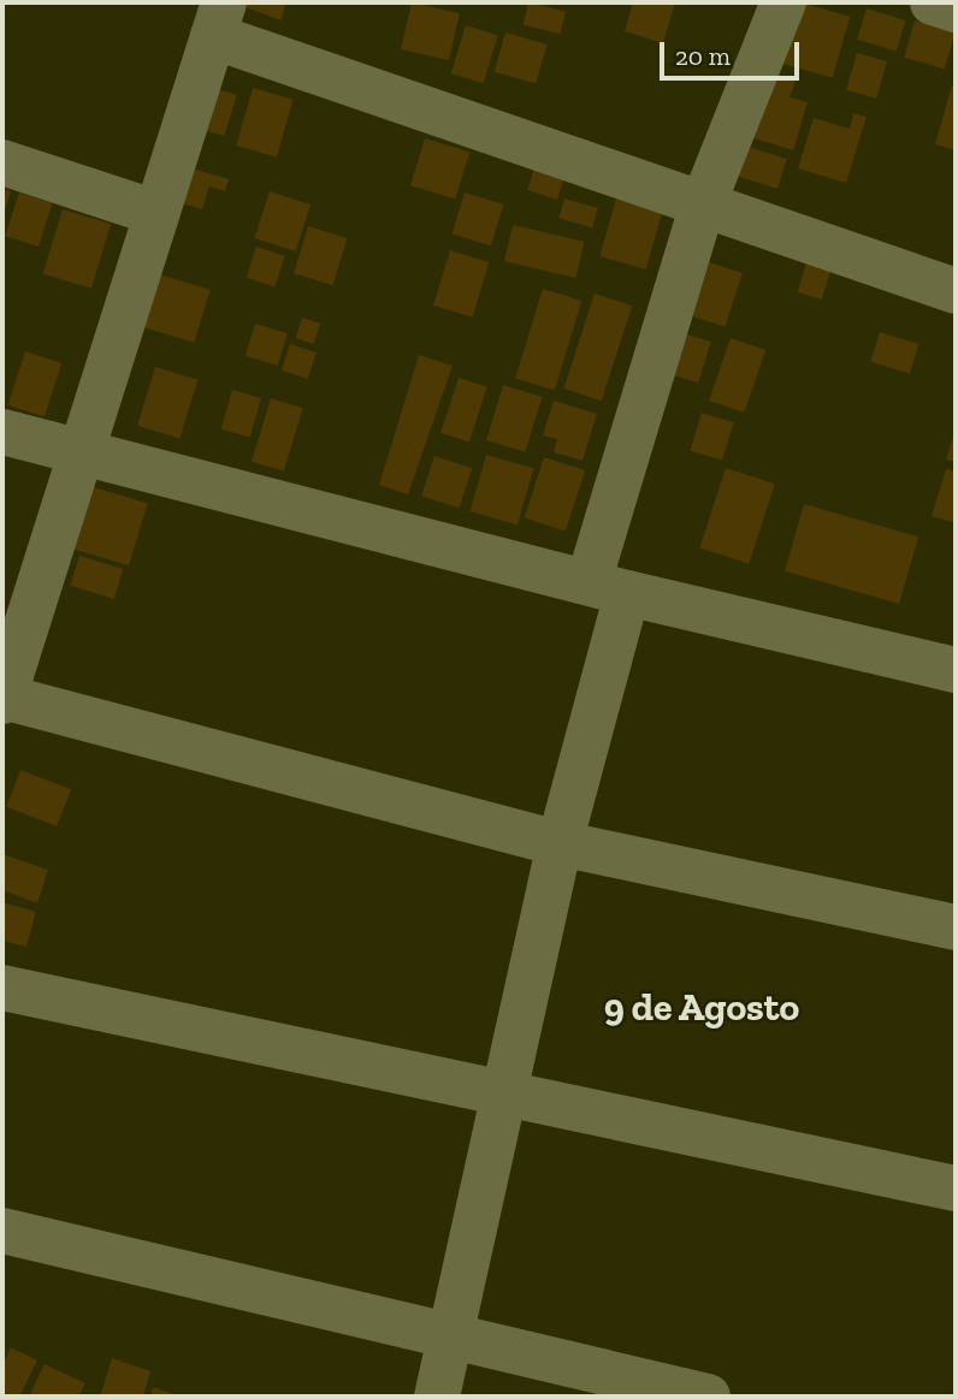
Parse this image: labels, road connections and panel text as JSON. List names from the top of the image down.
{
  "districts": ["9 de Agosto"],
  "scale_bar": "20 m"
}
